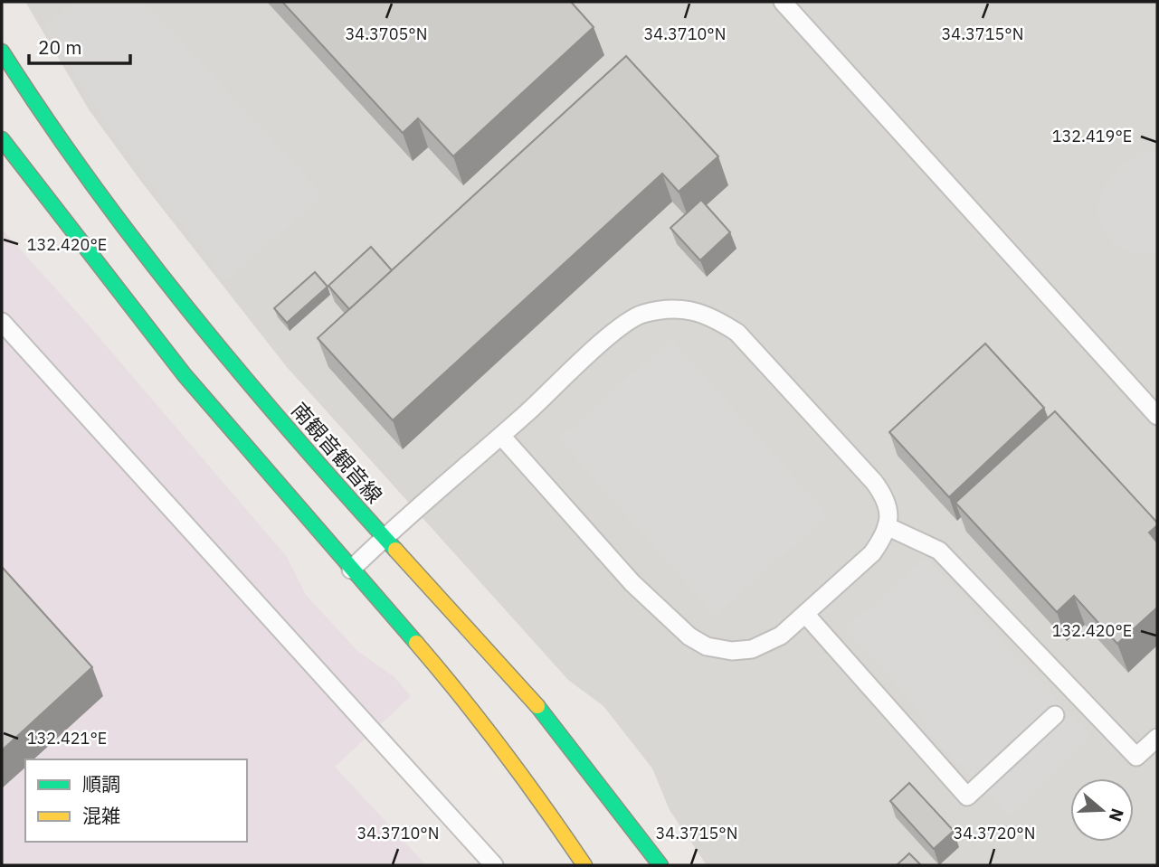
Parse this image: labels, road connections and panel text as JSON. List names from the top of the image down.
{
  "streets": {
    "main road": ["南観音観音線"]
  },
  "legend": ["順調", "混雑"],
  "scale_bar": "20 m",
  "north": "right",
  "coordinates": [
    "34.3705°N",
    "34.3710°N",
    "34.3715°N",
    "132.419°E",
    "132.420°E",
    "132.421°E",
    "34.3720°N"
  ]
}
